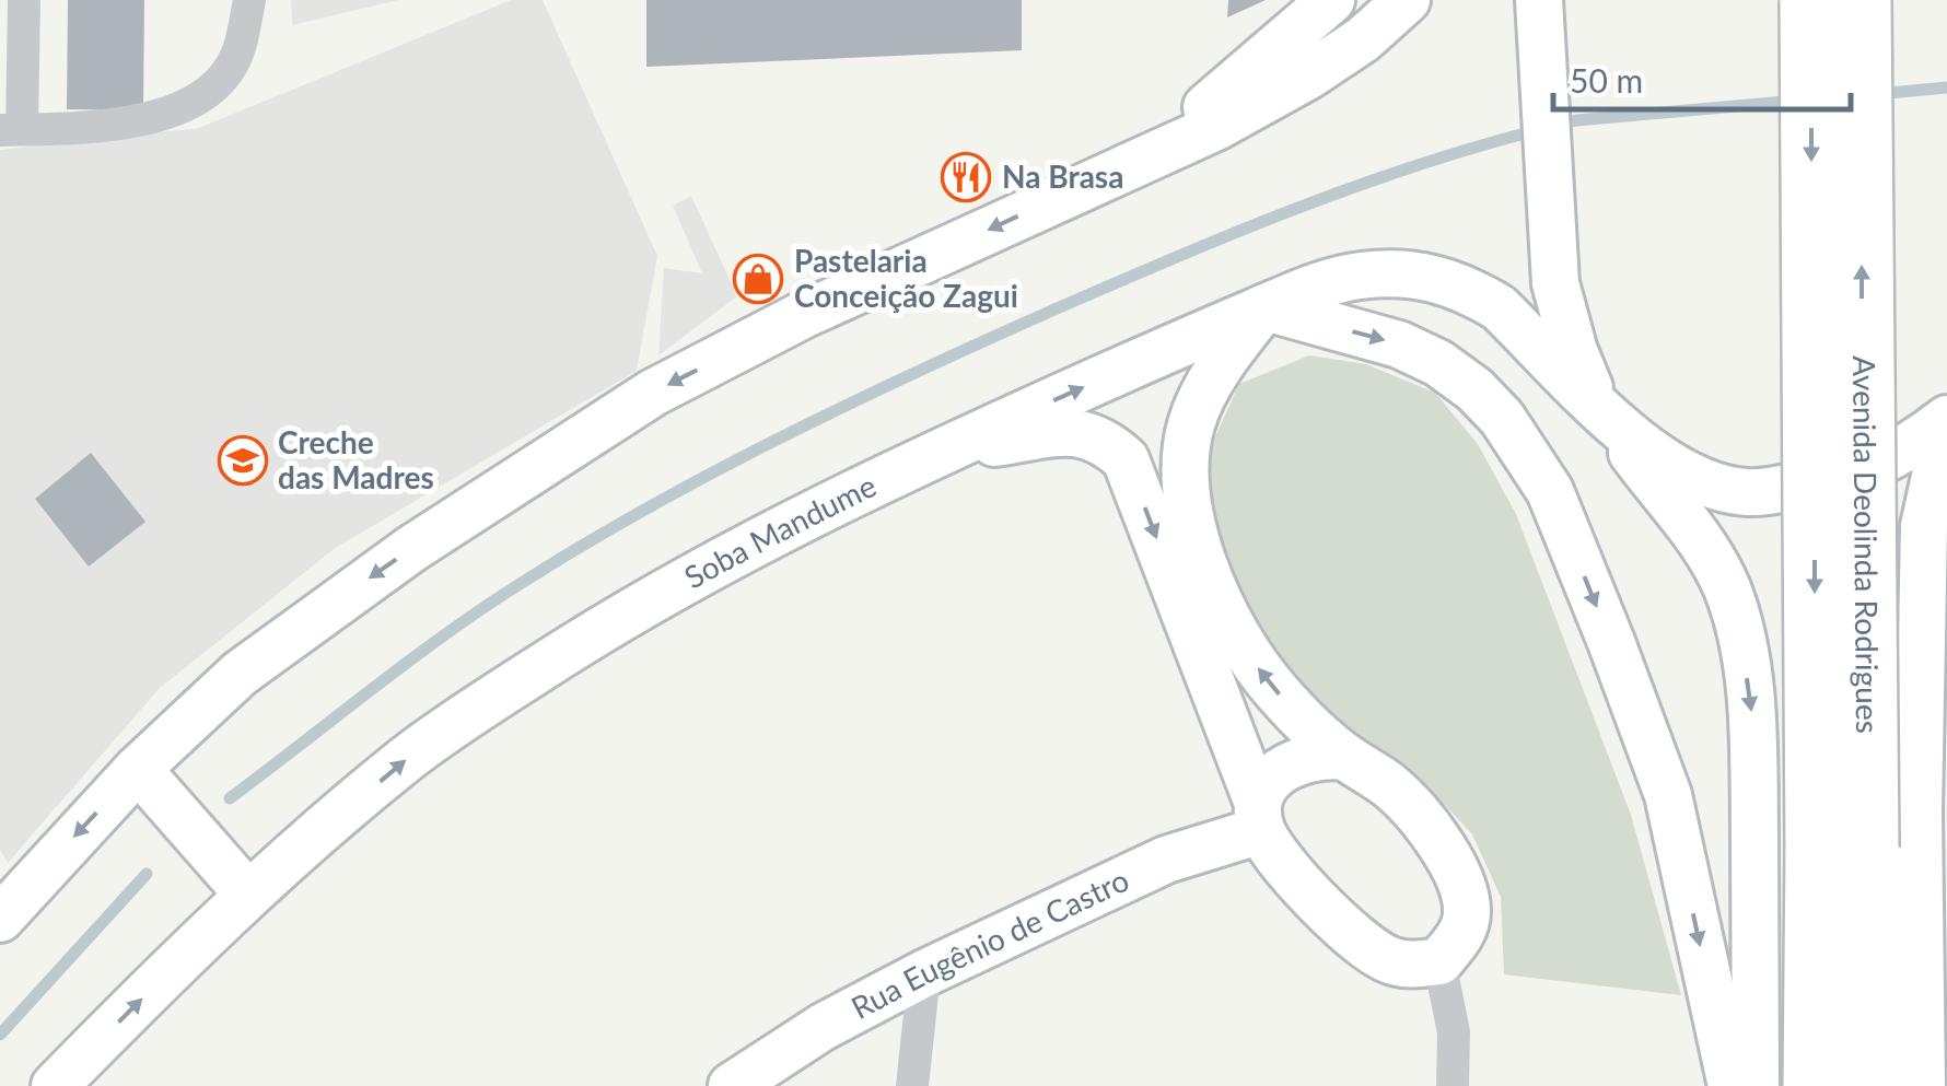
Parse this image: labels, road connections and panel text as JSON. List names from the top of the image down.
{
  "streets": {
    "highway": ["Avenida Deolinda Rodrigues"],
    "main road": ["Soba Mandume", "Rua Eugênio de Castro"]
  },
  "places": {
    "restaurant": ["Na Brasa"],
    "shop": ["Pastelaria Conceição Zagui"],
    "school or university": ["Creche das Madres"]
  },
  "scale_bar": "50 m"
}
